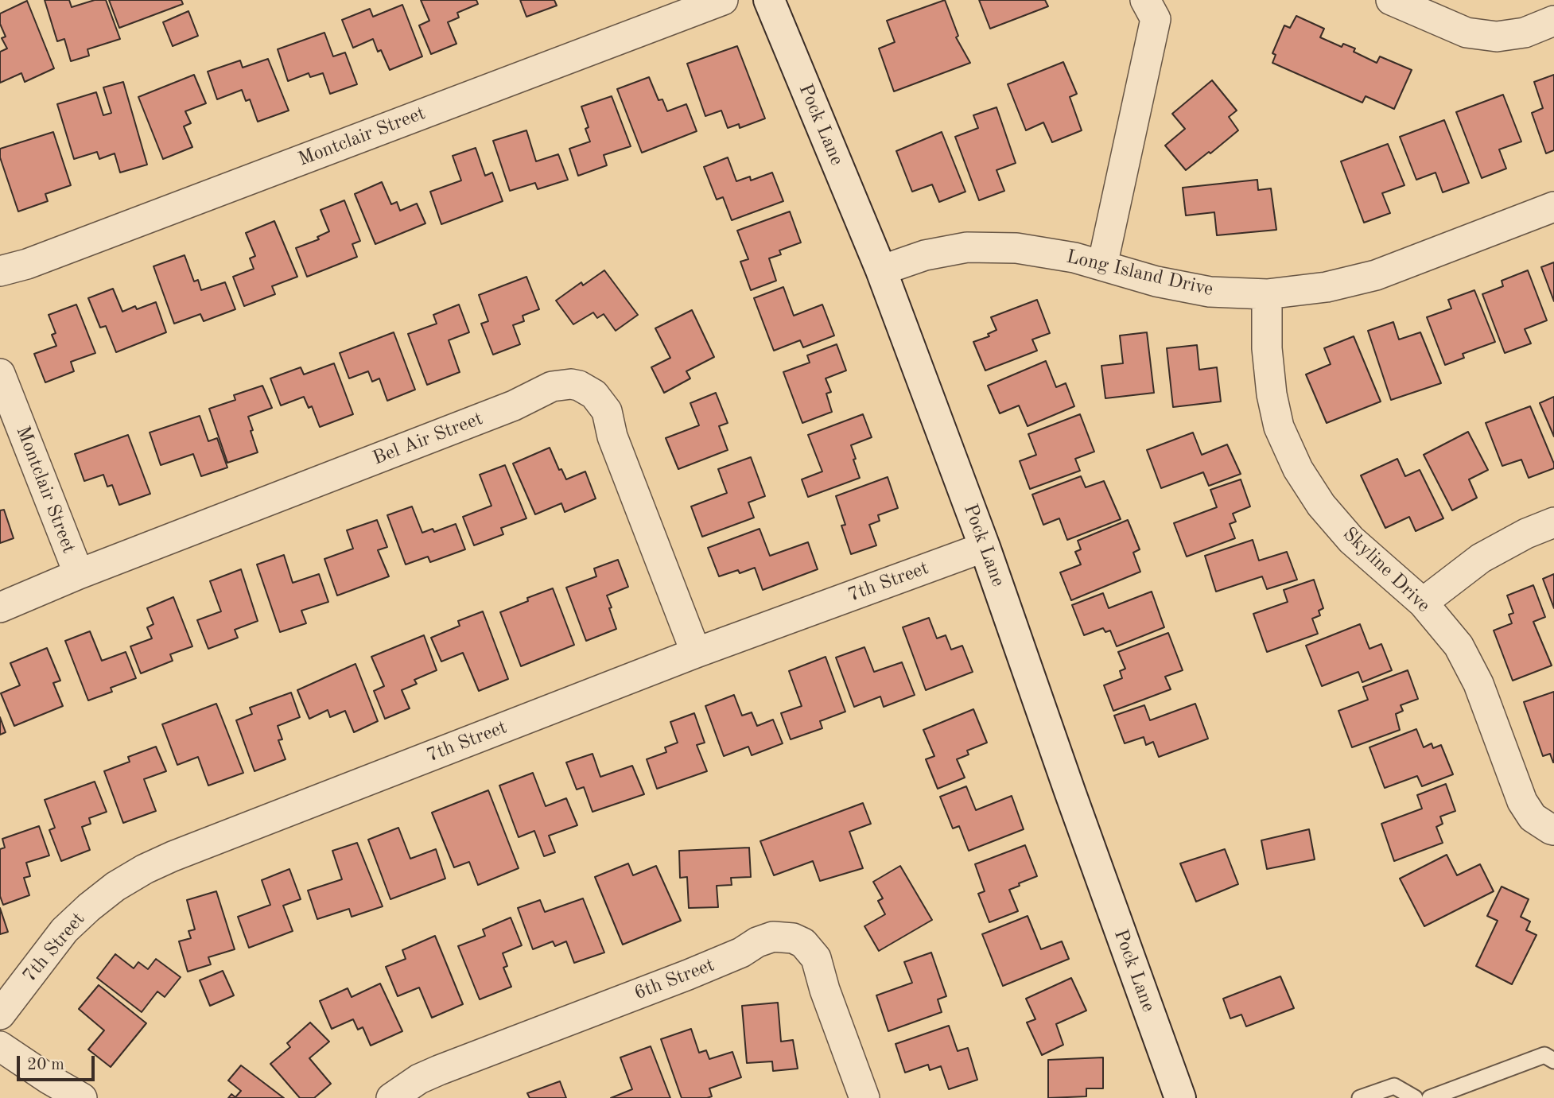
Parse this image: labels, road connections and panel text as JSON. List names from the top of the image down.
{
  "streets": {
    "street": [
      "Pock Lane",
      "Montclair Street",
      "Long Island Drive",
      "Bel Air Street",
      "Skyline Drive",
      "7th Street",
      "6th Street"
    ]
  },
  "crossings": [
    ["Pock Lane", "Long Island Drive"],
    ["Pock Lane", "7th Street"],
    ["Montclair Street", "Bel Air Street"],
    ["Long Island Drive", "Skyline Drive"],
    ["Bel Air Street", "7th Street"]
  ],
  "scale_bar": "20 m"
}
